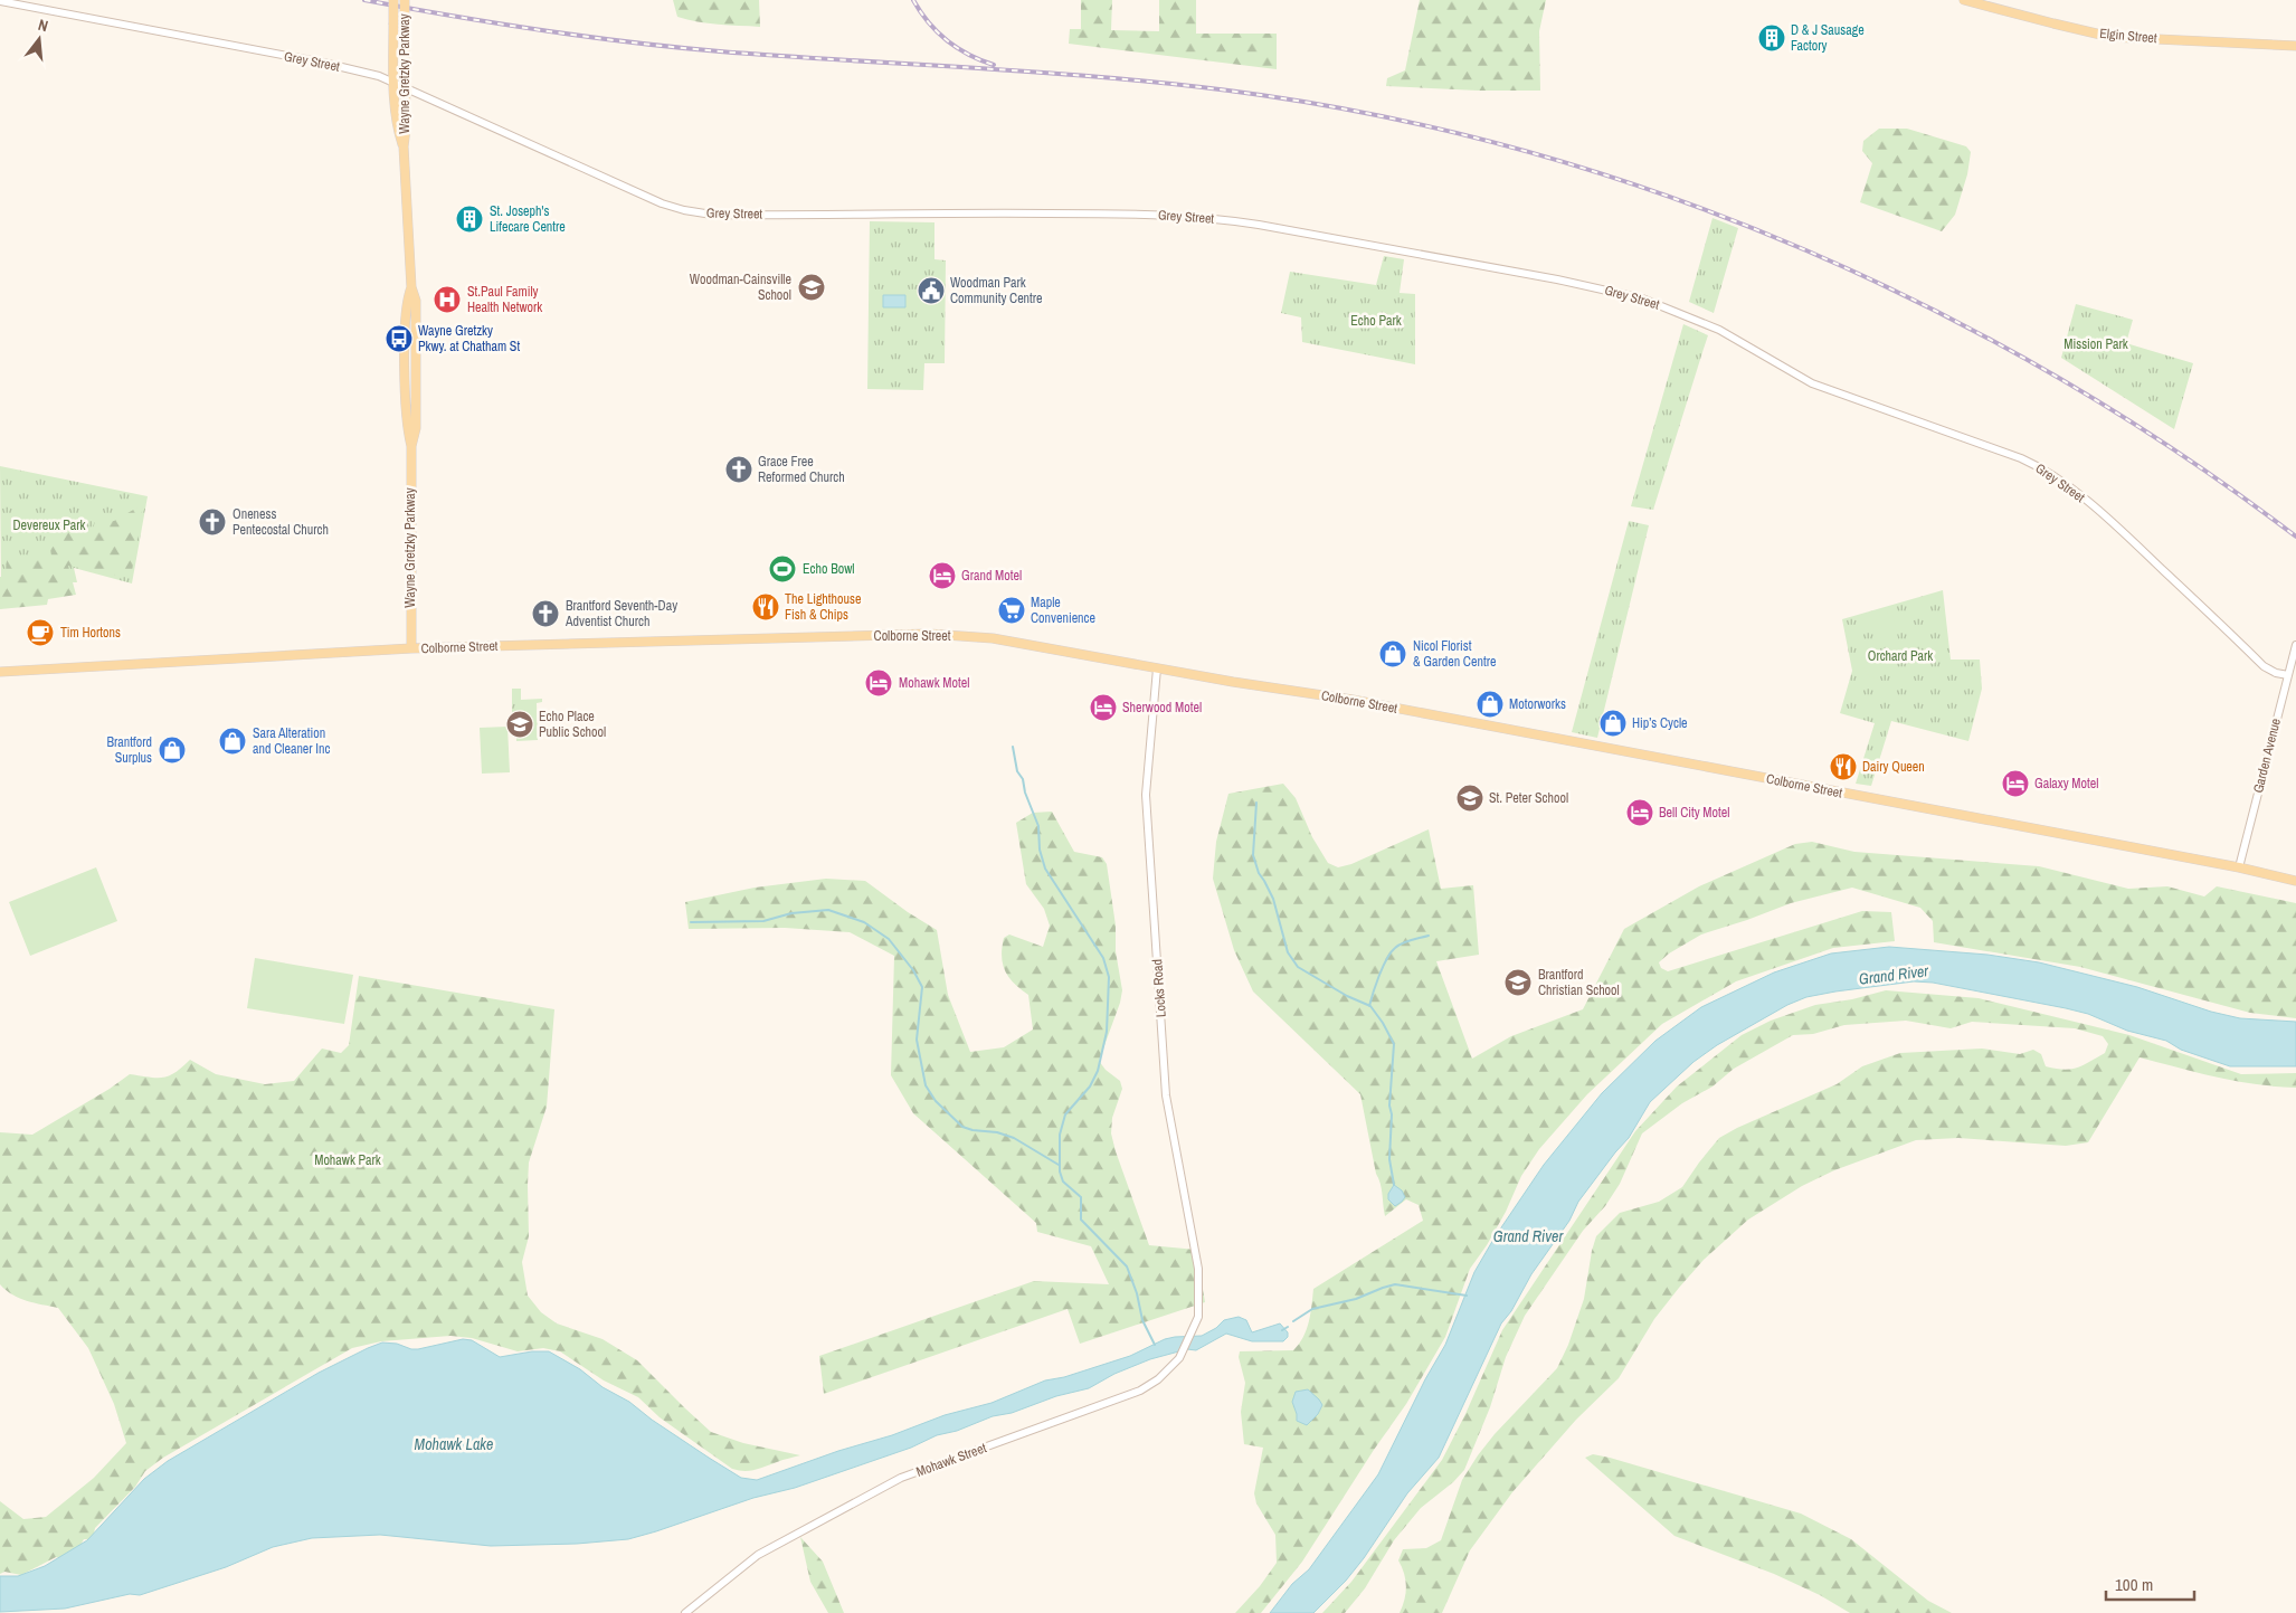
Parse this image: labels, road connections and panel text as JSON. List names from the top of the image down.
{
  "streets": {
    "main road": ["Elgin Street", "Wayne Gretzky Parkway", "Colborne Street"],
    "street": [
      "Grey Street",
      "Garden Avenue",
      "Locks Road",
      "Mohawk Street"
    ]
  },
  "crossings": [
    ["Grey Street", "Wayne Gretzky Parkway"],
    ["Grey Street", "Garden Avenue"],
    ["Wayne Gretzky Parkway", "Colborne Street"],
    ["Colborne Street", "Garden Avenue"],
    ["Colborne Street", "Locks Road"],
    ["Locks Road", "Mohawk Street"]
  ],
  "water": ["Grand River", "Mohawk Lake"],
  "parks": [
    "Echo Park",
    "Mission Park",
    "Devereux Park",
    "Orchard Park",
    "Mohawk Park"
  ],
  "places": {
    "building": ["D & J Sausage Factory", "St. Joseph's Lifecare Centre"],
    "school or university": [
      "Woodman-Cainsville School",
      "Echo Place Public School",
      "St. Peter School",
      "Brantford Christian School"
    ],
    "public building": ["Woodman Park Community Centre"],
    "hospital": ["St.Paul Family Health Network"],
    "bus stop": ["Wayne Gretzky Pkwy. at Chatham St"],
    "church": ["Grace Free Reformed Church", "Oneness Pentecostal Church", "Brantford Seventh-Day Adventist Church"],
    "sports": ["Echo Bowl"],
    "hotel": [
      "Grand Motel",
      "Mohawk Motel",
      "Sherwood Motel",
      "Galaxy Motel",
      "Bell City Motel"
    ],
    "restaurant": ["The Lighthouse Fish & Chips", "Dairy Queen"],
    "supermarket": ["Maple Convenience"],
    "cafe": ["Tim Hortons"],
    "shop": [
      "Nicol Florist & Garden Centre",
      "Motorworks",
      "Hip’s Cycle",
      "Sara Alteration and Cleaner Inc",
      "Brantford Surplus"
    ]
  },
  "scale_bar": "100 m",
  "north": "top"
}
